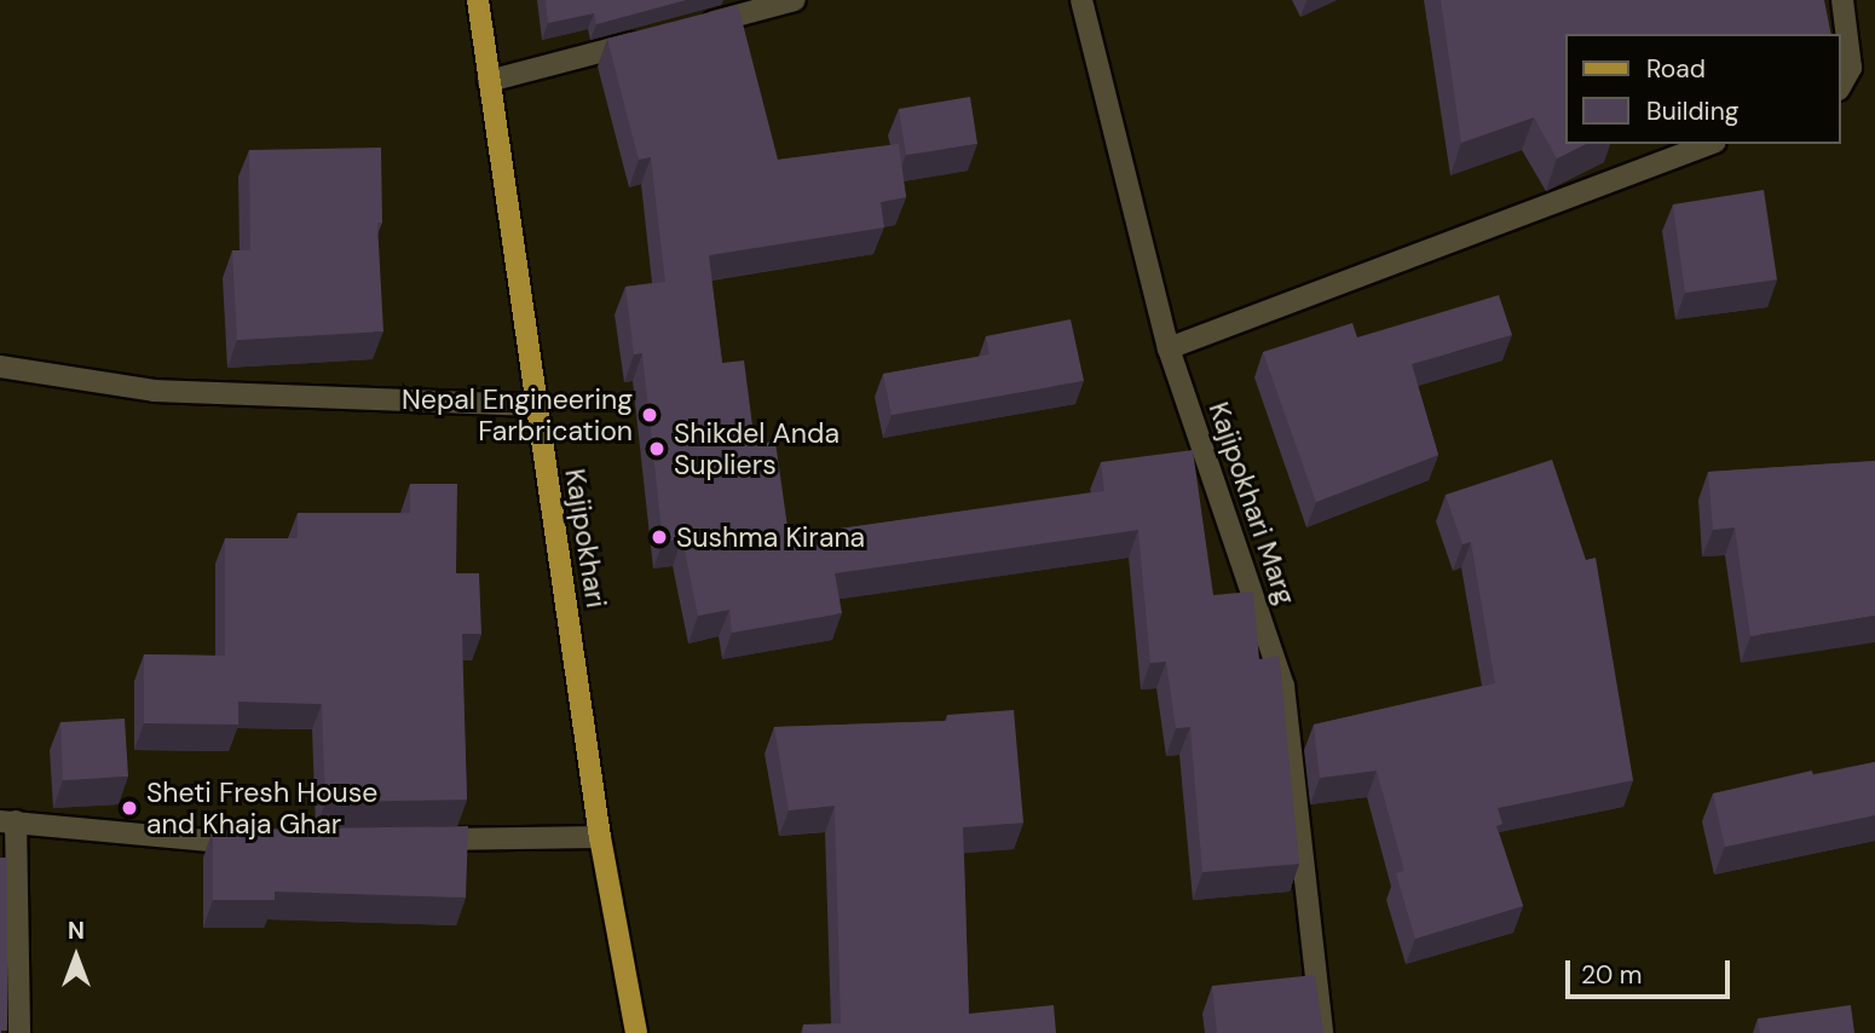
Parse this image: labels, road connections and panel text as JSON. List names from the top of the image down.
{
  "streets": {
    "main road": ["Kajipokhari"],
    "street": ["Kajipokhari Marg"]
  },
  "places": [
    "Nepal Engineering Farbrication",
    "Shikdel Anda Supliers",
    "Sushma Kirana",
    "Sheti Fresh House and Khaja Ghar"
  ],
  "legend": ["Road", "Building"],
  "scale_bar": "20 m",
  "north": "top"
}
